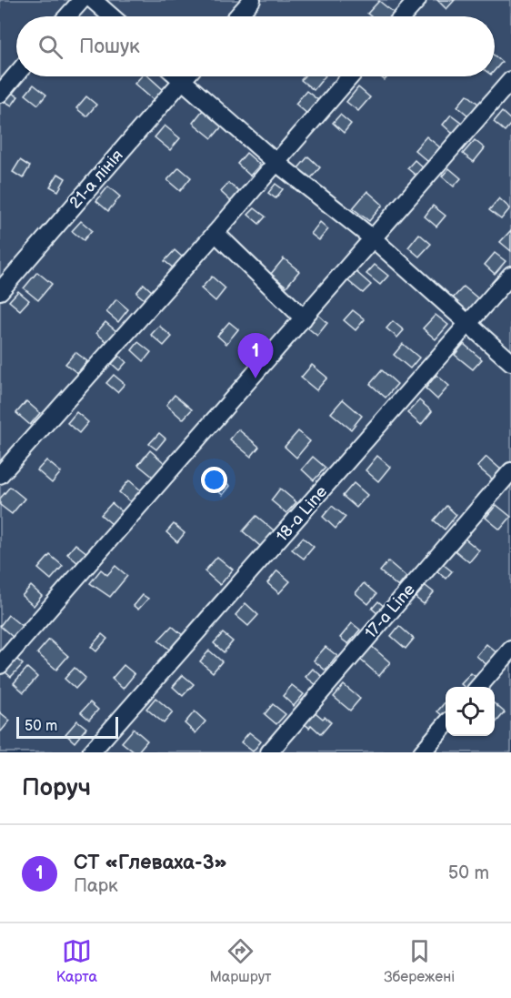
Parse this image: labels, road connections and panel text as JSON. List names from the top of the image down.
{
  "streets": {
    "lane": ["21-а лінія", "18-a Line", "17-a Line"]
  },
  "scale_bar": "50 m",
  "page": {
    "search": "Пошук",
    "pins": "1",
    "scale": "50 m",
    "heading": "Поруч",
    "list": [
      {
        "mark": "1",
        "name": "СТ «Глеваха-3»",
        "note": "Парк",
        "value": "50 m"
      }
    ],
    "nav": ["Карта", "Маршрут", "Збережені"]
  }
}
